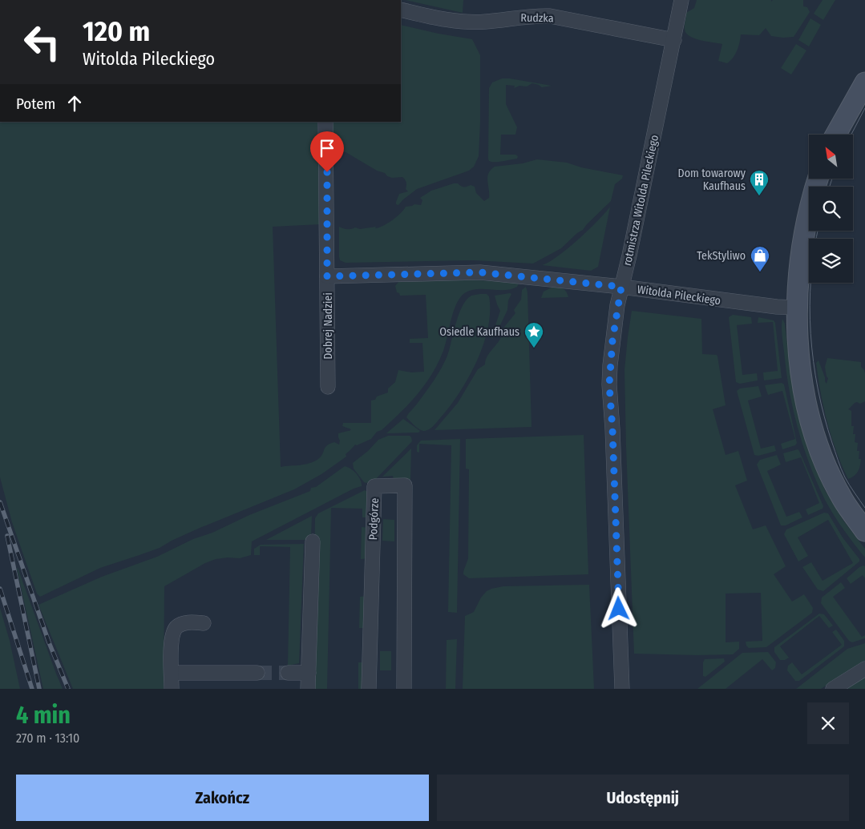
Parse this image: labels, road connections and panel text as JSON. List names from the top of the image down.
{
  "streets": {
    "street": [
      "Rudzka",
      "rotmistrza Witolda Pileckiego",
      "Witolda Pileckiego",
      "Dobrej Nadziei",
      "Podgórze"
    ]
  },
  "crossings": [
    ["Rudzka", "rotmistrza Witolda Pileckiego"],
    ["rotmistrza Witolda Pileckiego", "Witolda Pileckiego"],
    ["Witolda Pileckiego", "Dobrej Nadziei"]
  ],
  "places": {
    "building": ["Dom towarowy Kaufhaus"],
    "shop": ["TekStyliwo"],
    "place": ["Osiedle Kaufhaus"]
  },
  "north": "top left",
  "page": {
    "turn": ["120 m", "Witolda Pileckiego"],
    "then": "Potem",
    "heading": ["4 min", "270 m · 13:10"],
    "buttons": ["Zakończ", "Udostępnij"]
  }
}
